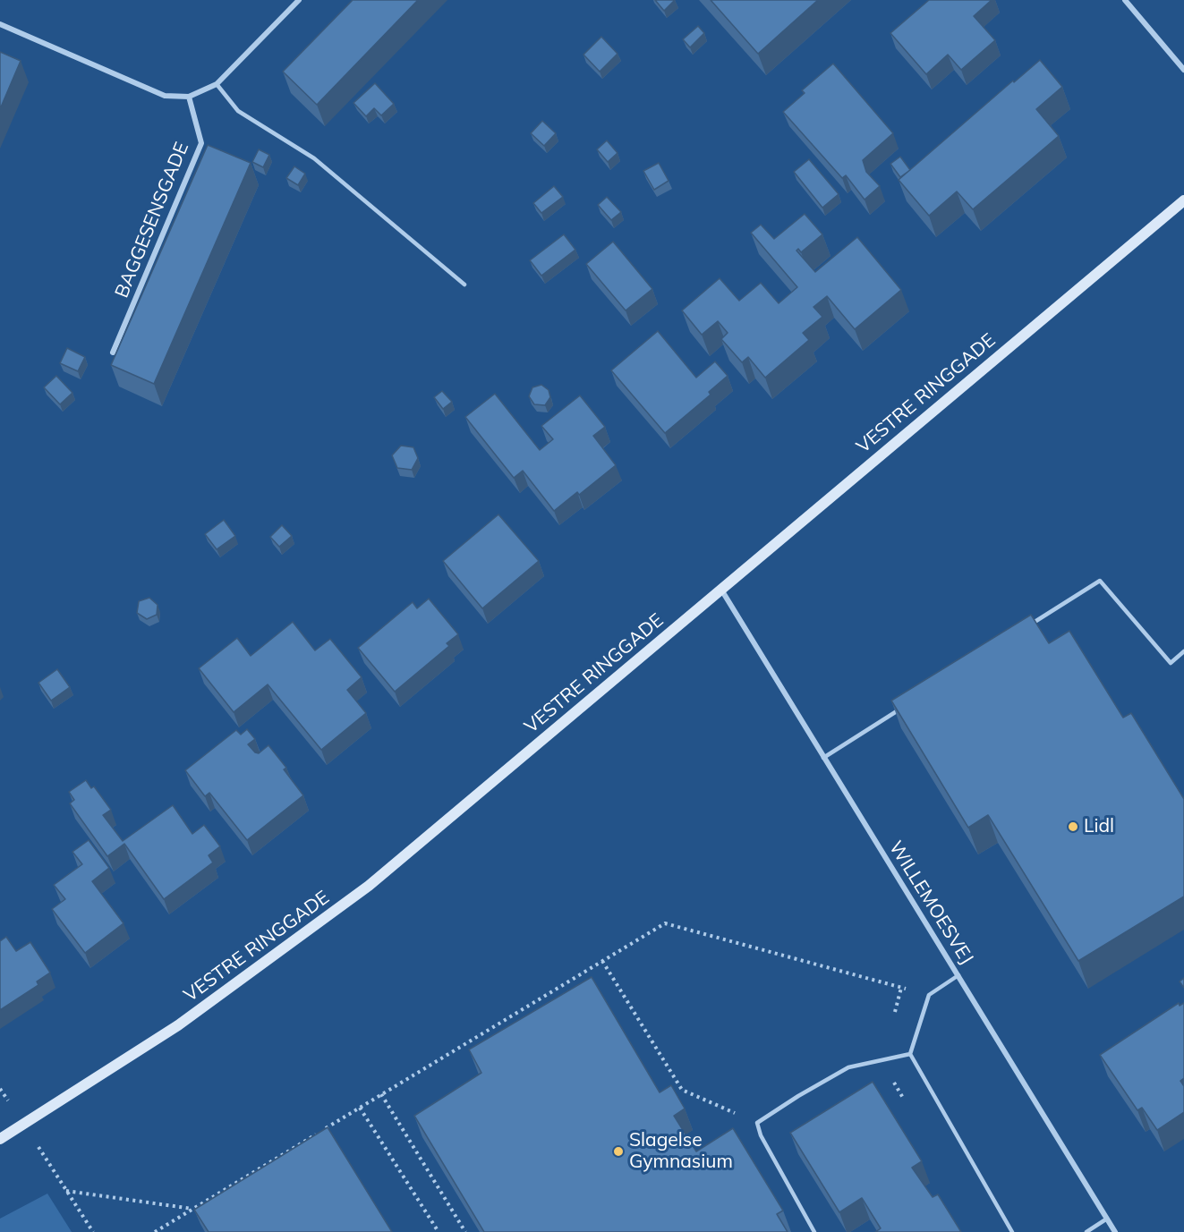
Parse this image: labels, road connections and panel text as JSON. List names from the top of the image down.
{
  "streets": {
    "street": ["BAGGESENSGADE", "VESTRE RINGGADE", "WILLEMOESVEJ"]
  },
  "crossings": [
    ["VESTRE RINGGADE", "WILLEMOESVEJ"]
  ],
  "places": ["Lidl", "Slagelse Gymnasium"]
}
